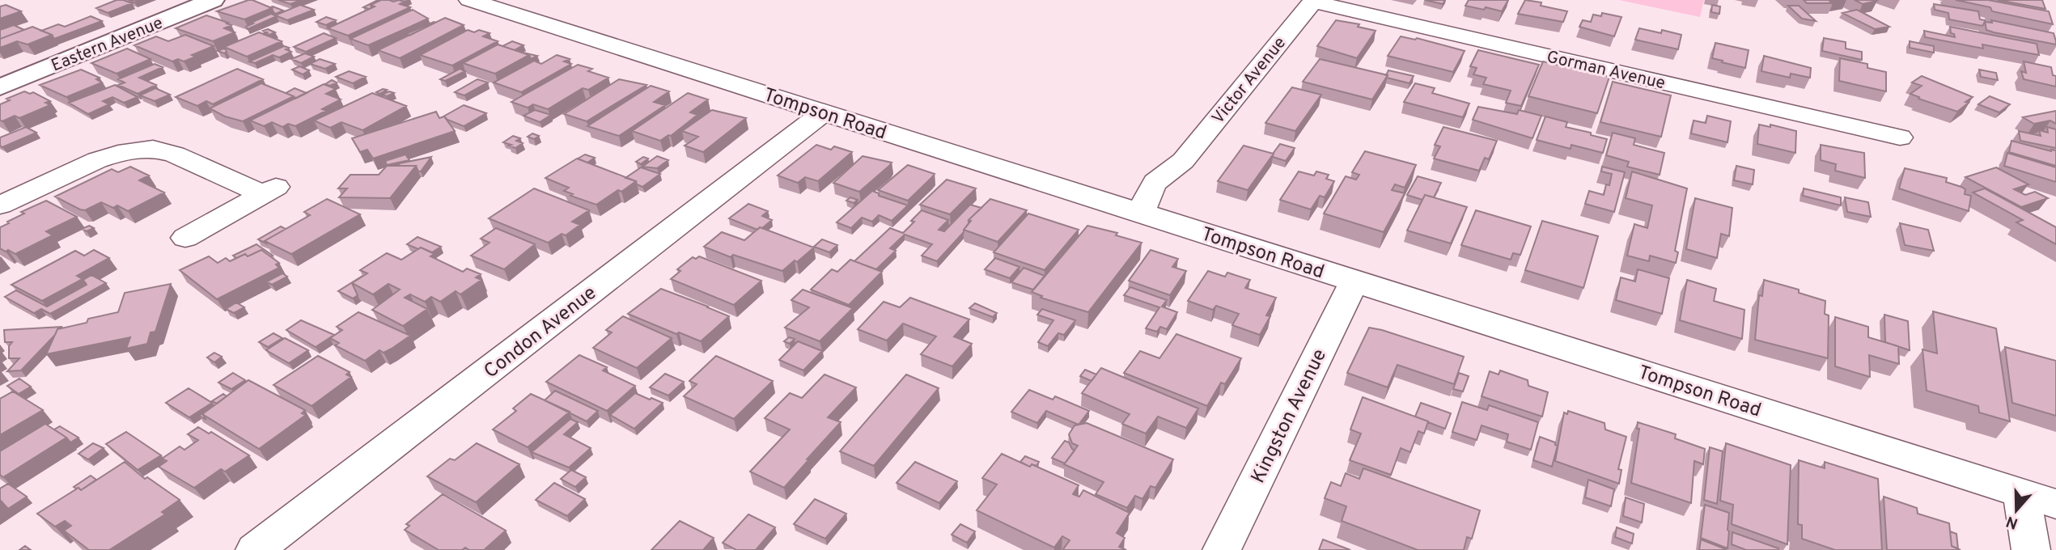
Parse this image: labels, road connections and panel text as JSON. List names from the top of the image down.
{
  "streets": {
    "street": [
      "Eastern Avenue",
      "Gorman Avenue",
      "Victor Avenue",
      "Tompson Road",
      "Condon Avenue",
      "Kingston Avenue"
    ]
  },
  "crossings": [
    ["Gorman Avenue", "Victor Avenue"],
    ["Victor Avenue", "Tompson Road"],
    ["Tompson Road", "Condon Avenue"],
    ["Tompson Road", "Kingston Avenue"]
  ],
  "north": "bottom"
}
